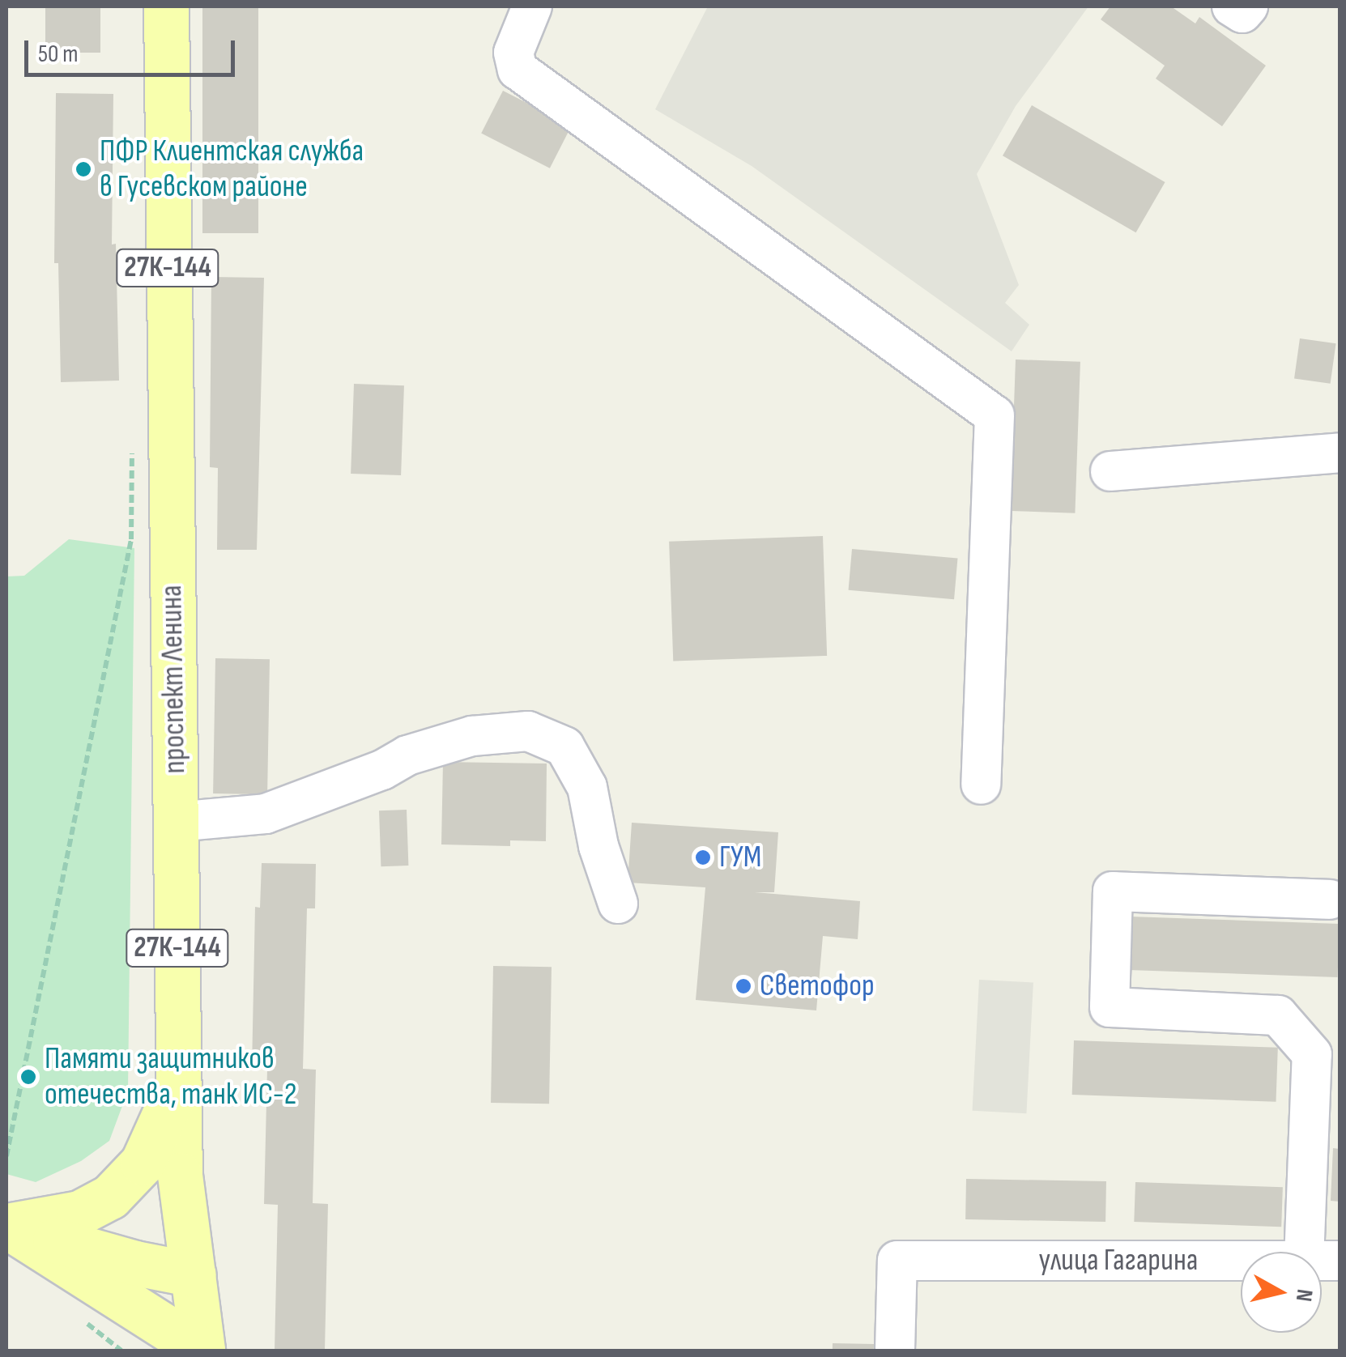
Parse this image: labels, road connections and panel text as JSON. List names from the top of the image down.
{
  "streets": {
    "main road": ["27К-144", "проспект Ленина"],
    "street": ["улица Гагарина"]
  },
  "places": [
    "ПФР Клиентская служба в Гусевском районе",
    "ГУМ",
    "Светофор",
    "Памяти защитников отечества, танк ИС-2"
  ],
  "scale_bar": "50 m",
  "north": "right"
}
